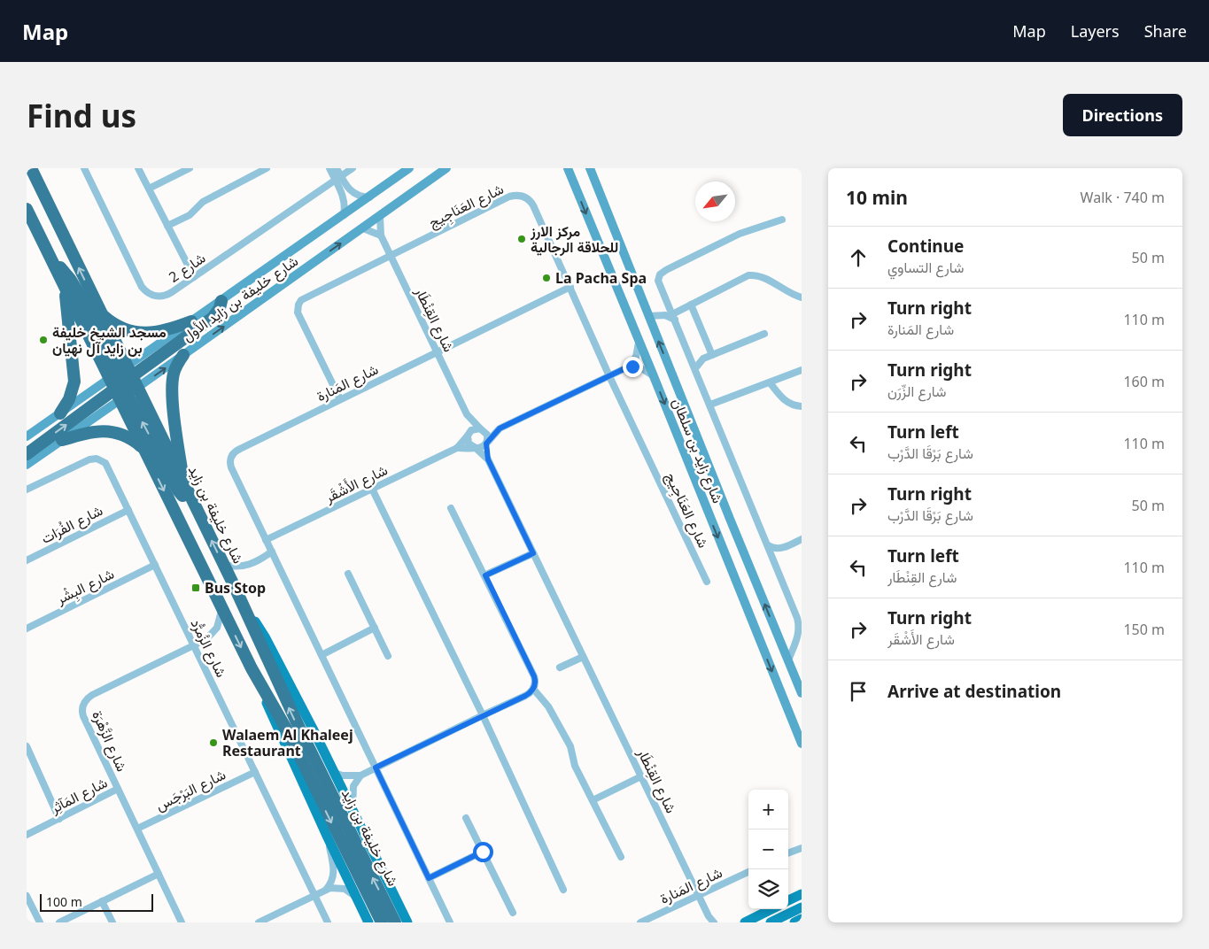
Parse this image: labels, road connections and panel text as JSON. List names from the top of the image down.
{
  "streets": {
    "highway": ["شارع خليفة بن زايد"],
    "main road": ["شارع خليفة بن زايد الأول", "شارع زايد بن سلطان"],
    "street": [
      "شارع العَنَاجِيج",
      "شارع 2",
      "شارع القِنْطَار",
      "شارع المَنارة",
      "شارع الأَشْقَر",
      "شارع الفُرَات",
      "شارع البِشْر",
      "شارع الزُمرُّد",
      "شارع الزَّهْرَة",
      "شارع البَرْجَس",
      "شارع المَآثِر"
    ]
  },
  "crossings": [
    ["شارع العَنَاجِيج", "شارع القِنْطَار"],
    ["شارع العَنَاجِيج", "شارع المَنارة"],
    ["شارع خليفة بن زايد الأول", "شارع القِنْطَار"],
    ["شارع خليفة بن زايد الأول", "شارع خليفة بن زايد"],
    ["شارع القِنْطَار", "شارع المَنارة"],
    ["شارع القِنْطَار", "شارع الأَشْقَر"],
    ["شارع المَنارة", "شارع الأَشْقَر"],
    ["شارع خليفة بن زايد", "شارع الزَّهْرَة"],
    ["شارع الفُرَات", "شارع الزُمرُّد"],
    ["شارع البِشْر", "شارع الزُمرُّد"],
    ["شارع الزُمرُّد", "شارع الزَّهْرَة"],
    ["شارع الزُمرُّد", "شارع البَرْجَس"],
    ["شارع الزَّهْرَة", "شارع البَرْجَس"],
    ["شارع الزَّهْرَة", "شارع المَآثِر"]
  ],
  "places": {
    "other": [
      "مركز الارز للحلاقة الرجالية",
      "La Pacha Spa",
      "مسجد الشيخ خليفة بن زايد آل نهيان",
      "Walaem Al Khaleej Restaurant"
    ],
    "transit": ["Bus Stop"]
  },
  "scale_bar": "100 m",
  "north": "bottom left",
  "page": {
    "header": "Map",
    "nav": ["Map", "Layers", "Share"],
    "buttons": "Directions",
    "title": "Find us",
    "heading": ["10 min", "Walk · 740 m"],
    "list": [
      ["Continue", "شارع التساوي", "50 m"],
      ["Turn right", "شارع المَنارة", "110 m"],
      ["Turn right", "شارع الزِّرَن", "160 m"],
      ["Turn left", "شارع بَرْقَا الدَّرْب", "110 m"],
      ["Turn right", "شارع بَرْقَا الدَّرْب", "50 m"],
      ["Turn left", "شارع القِنْطَار", "110 m"],
      ["Turn right", "شارع الأَشْقَر", "150 m"],
      "Arrive at destination"
    ],
    "map_buttons": ["+", "−"],
    "scale": "100 m"
  }
}
